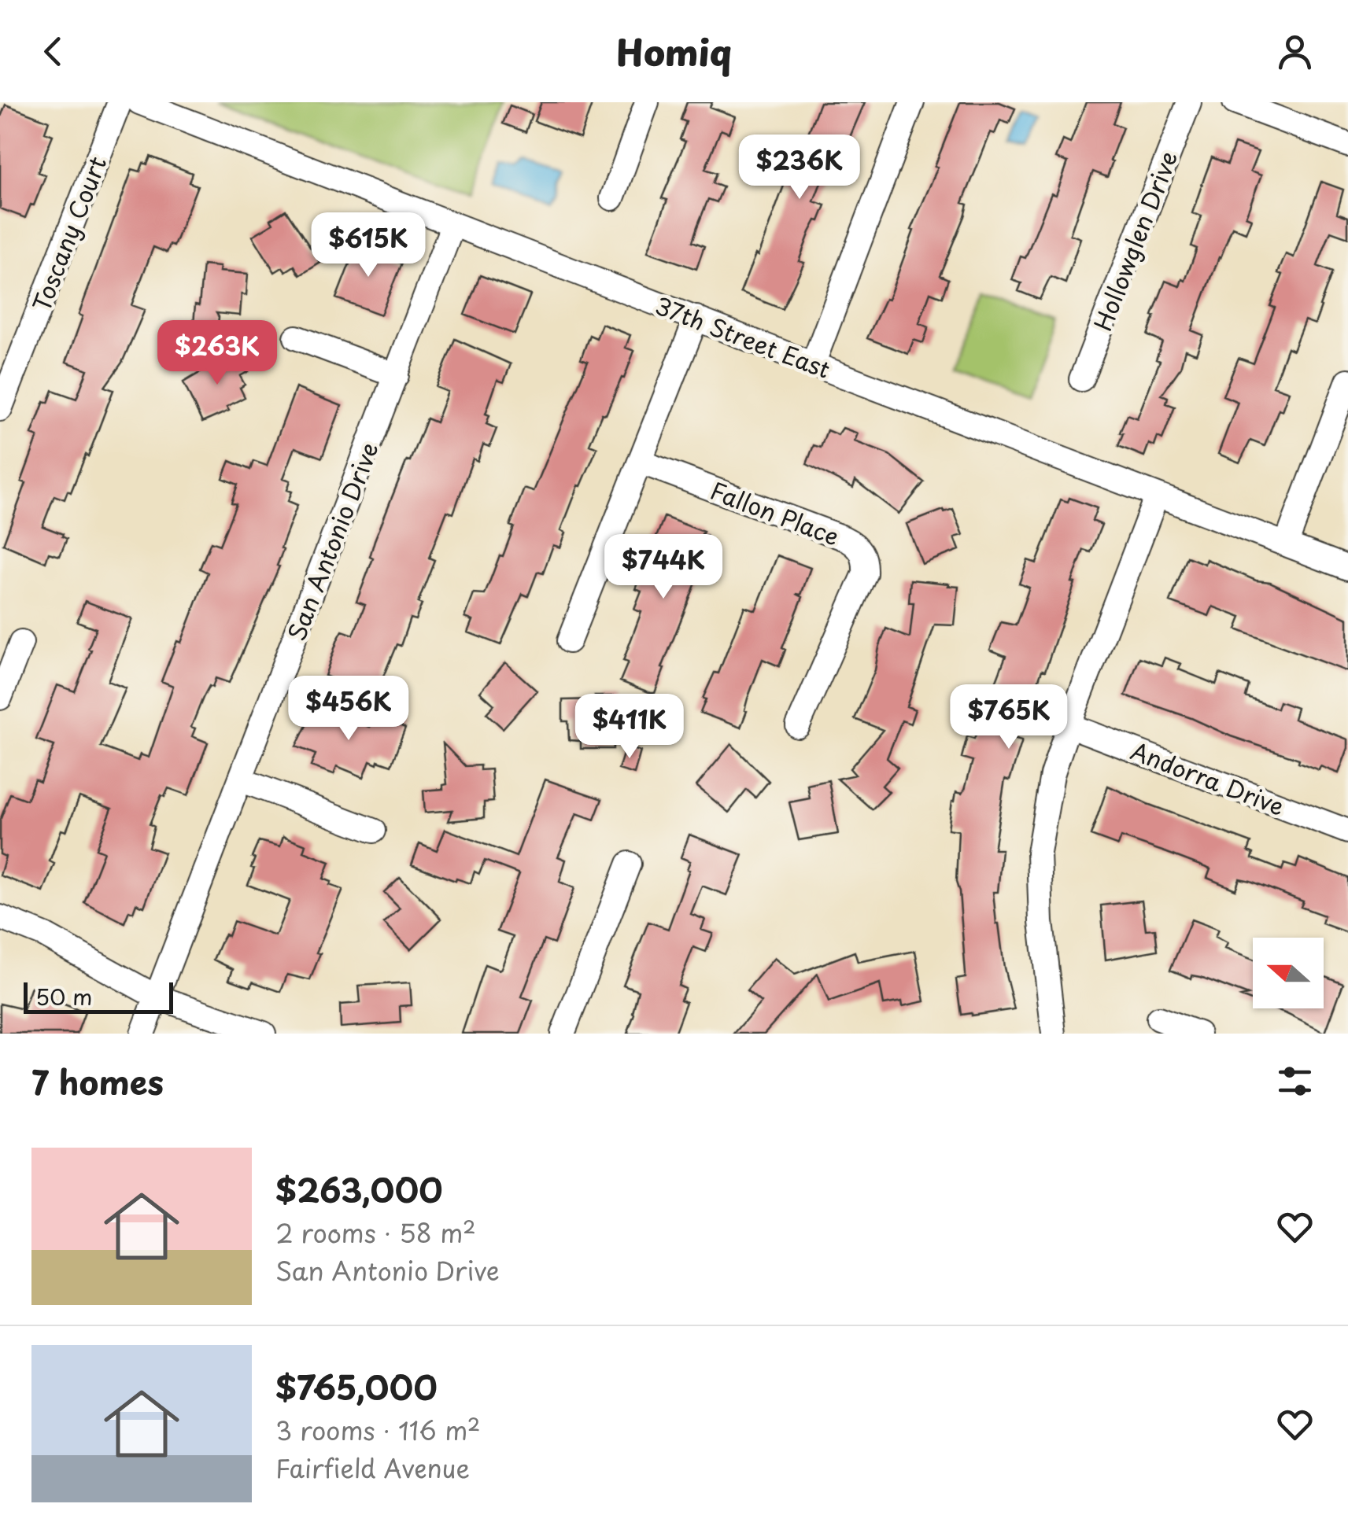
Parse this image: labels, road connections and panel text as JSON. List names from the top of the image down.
{
  "streets": {
    "street": [
      "Toscany Court",
      "Hollowglen Drive",
      "37th Street East",
      "Fallon Place",
      "San Antonio Drive",
      "Andorra Drive"
    ]
  },
  "crossings": [
    ["37th Street East", "San Antonio Drive"]
  ],
  "scale_bar": "50 m",
  "north": "left",
  "page": {
    "header": "Homiq",
    "price": [
      "$236K",
      "$615K",
      "$263K",
      "$744K",
      "$456K",
      "$765K",
      "$411K"
    ],
    "scale": "50 m",
    "heading": "7 homes",
    "list": [
      {
        "name": "$263,000",
        "note": "2 rooms · 58 m² · San Antonio Drive"
      },
      {
        "name": "$765,000",
        "note": "3 rooms · 116 m² · Fairfield Avenue"
      }
    ]
  }
}
